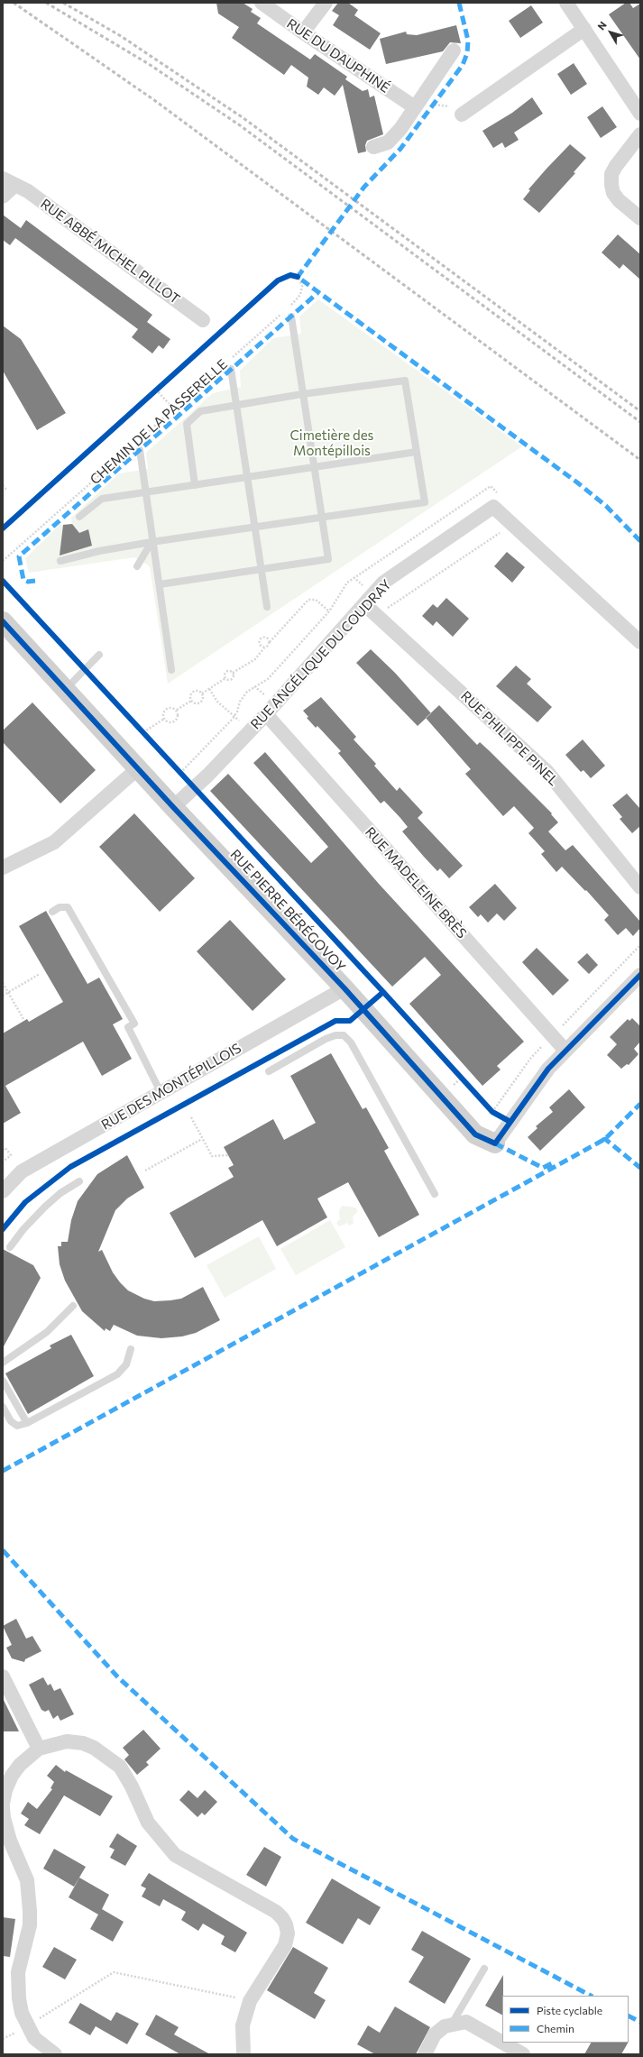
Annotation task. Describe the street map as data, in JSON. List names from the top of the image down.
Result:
{
  "streets": {
    "street": [
      "RUE DU DAUPHINÉ",
      "RUE ABBÉ MICHEL PILLOT",
      "RUE ANGÉLIQUE DU COUDRAY",
      "RUE PHILIPPE PINEL",
      "RUE MADELEINE BRÈS",
      "RUE PIERRE BÉRÉGOVOY",
      "RUE DES MONTÉPILLOIS"
    ],
    "path": ["CHEMIN DE LA PASSERELLE"]
  },
  "crossings": [
    ["RUE ANGÉLIQUE DU COUDRAY", "RUE PHILIPPE PINEL"],
    ["RUE ANGÉLIQUE DU COUDRAY", "RUE MADELEINE BRÈS"],
    ["RUE ANGÉLIQUE DU COUDRAY", "RUE PIERRE BÉRÉGOVOY"],
    ["RUE PIERRE BÉRÉGOVOY", "RUE DES MONTÉPILLOIS"]
  ],
  "parks": ["Cimetière des Montépillois"],
  "legend": ["Piste cyclable", "Chemin"],
  "north": "top left"
}
